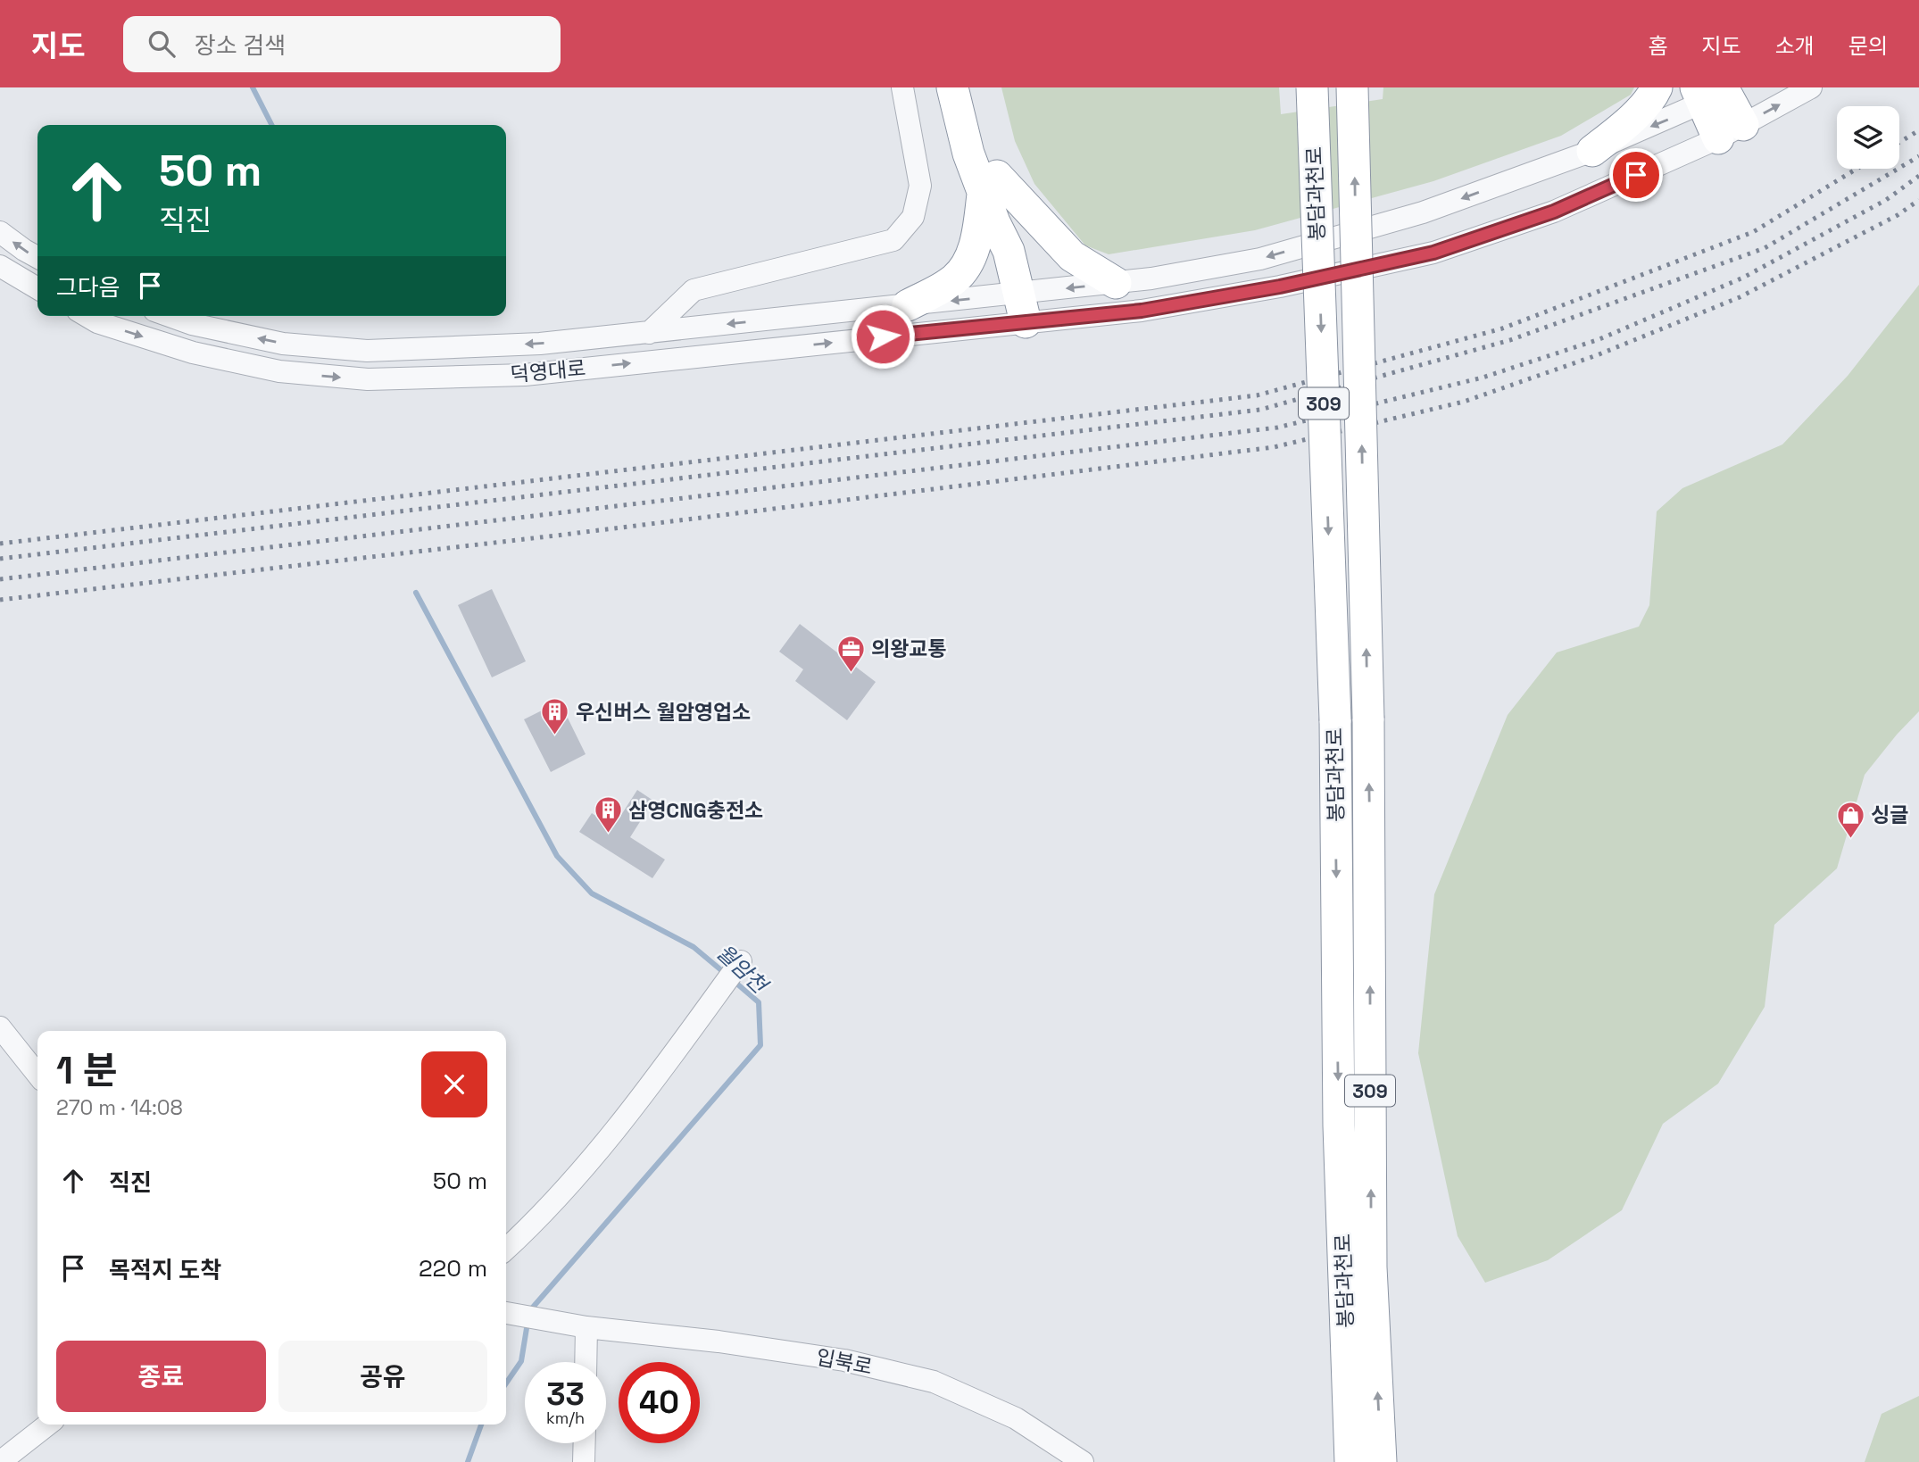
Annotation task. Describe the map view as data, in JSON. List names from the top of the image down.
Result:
{
  "streets": {
    "highway": ["봉담과천로", "309"],
    "street": ["덕영대로", "입북로"]
  },
  "water": ["월암천"],
  "places": {
    "office": ["의왕교통"],
    "building": ["우신버스 월암영업소", "삼영CNG충전소"],
    "shop": ["싱글"]
  },
  "page": {
    "header": "지도",
    "search": "장소 검색",
    "nav": [
      "홈",
      "지도",
      "소개",
      "문의"
    ],
    "turn": ["50 m", "직진"],
    "then": "그다음",
    "heading": ["1 분", "270 m · 14:08"],
    "list": [
      {
        "name": "직진",
        "value": "50 m"
      },
      {
        "name": "목적지 도착",
        "value": "220 m"
      }
    ],
    "buttons": ["종료", "공유"],
    "speed": "33 km/h",
    "limit": "40"
  }
}
